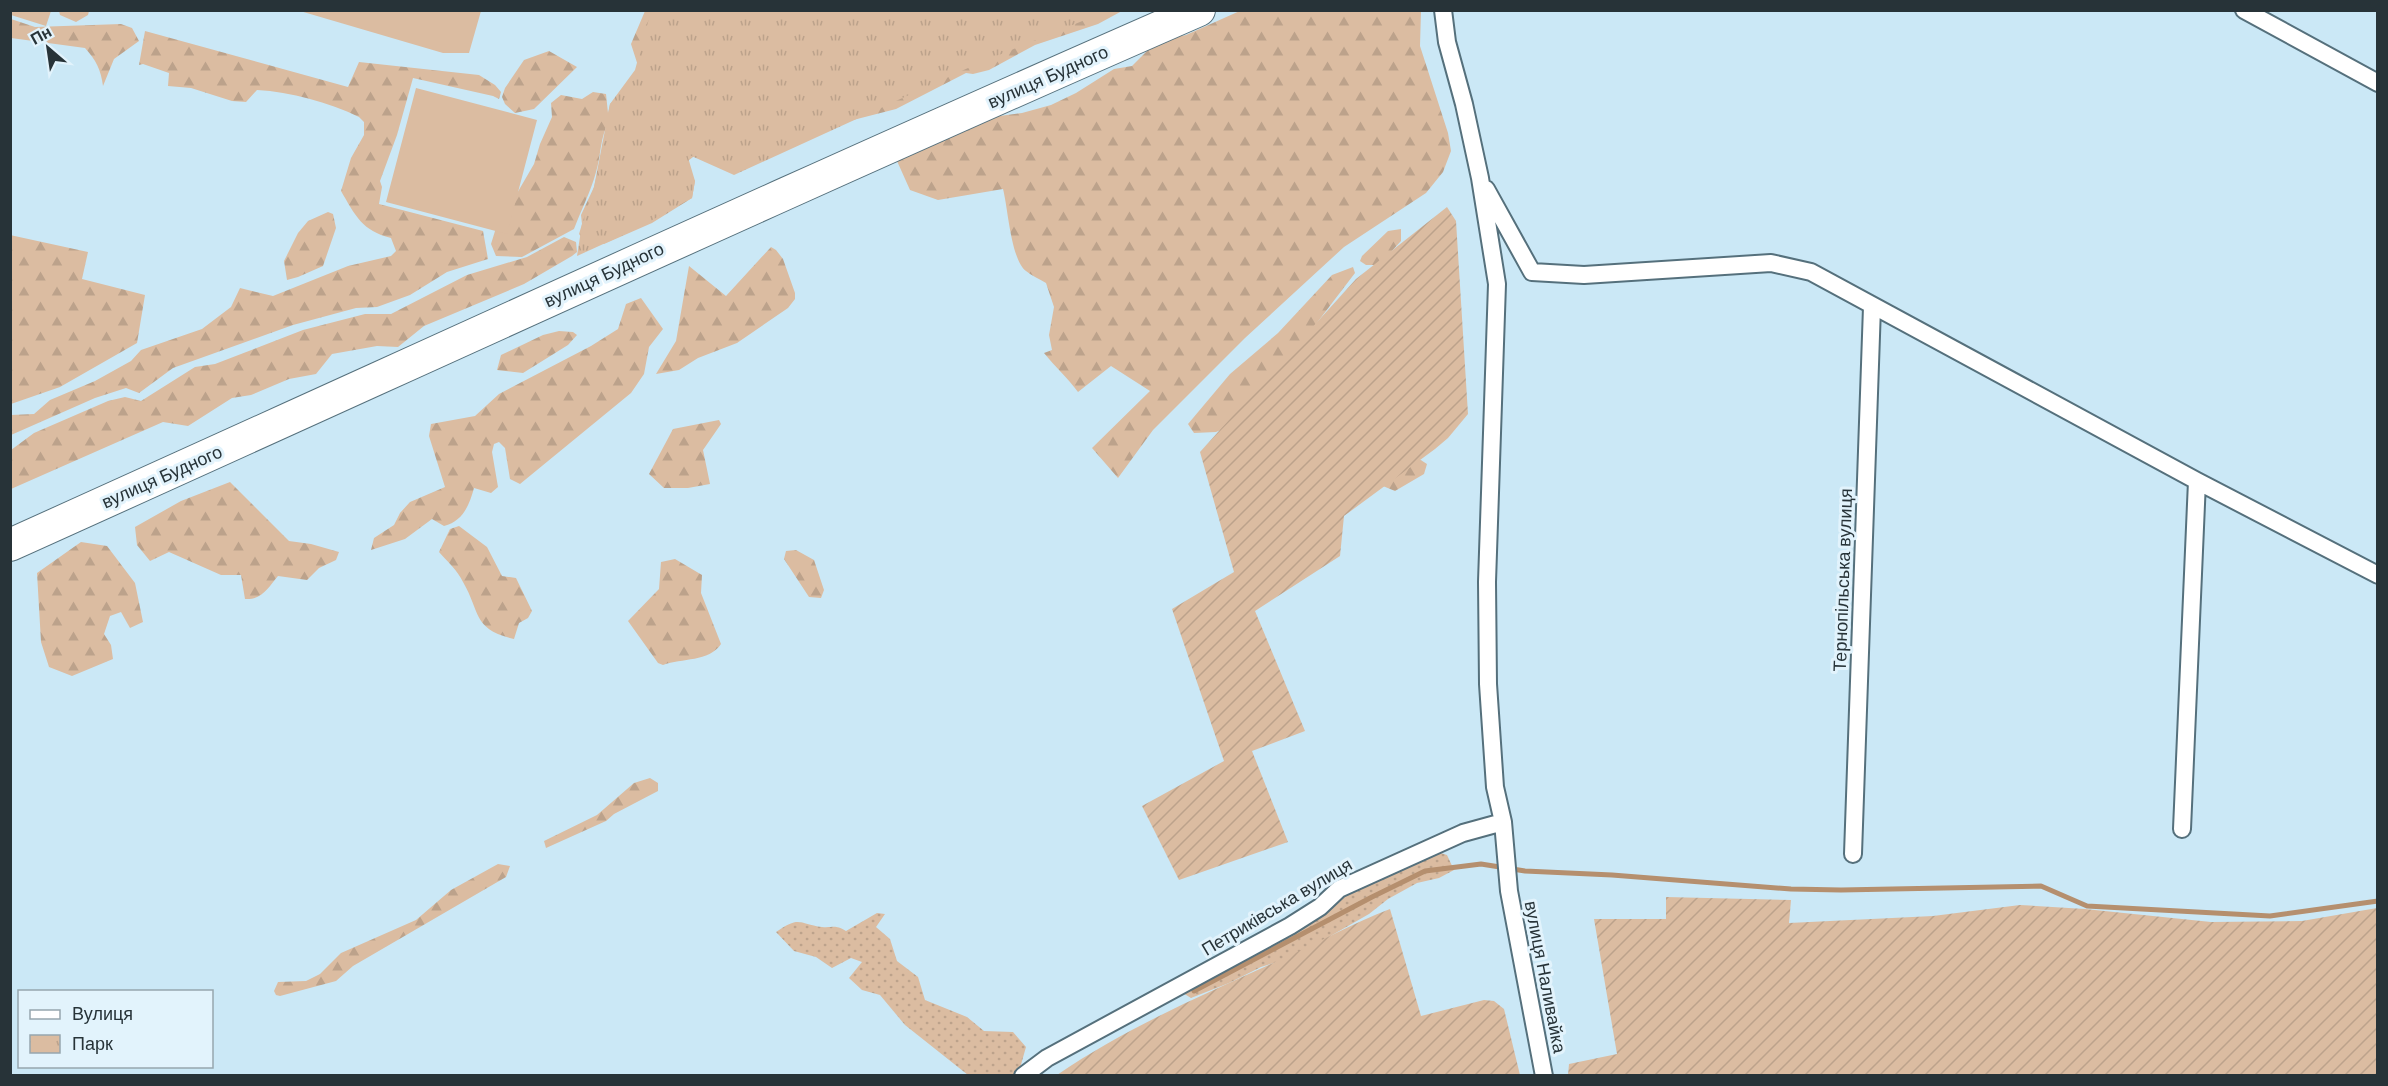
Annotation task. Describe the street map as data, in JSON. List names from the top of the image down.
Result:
{
  "streets": {
    "highway": ["вулиця Будного"],
    "street": ["Тернопільська вулиця", "Петриківська вулиця", "вулиця Наливайка"]
  },
  "crossings": [
    ["Петриківська вулиця", "вулиця Наливайка"]
  ],
  "legend": ["Вулиця", "Парк"],
  "north": "top left"
}
